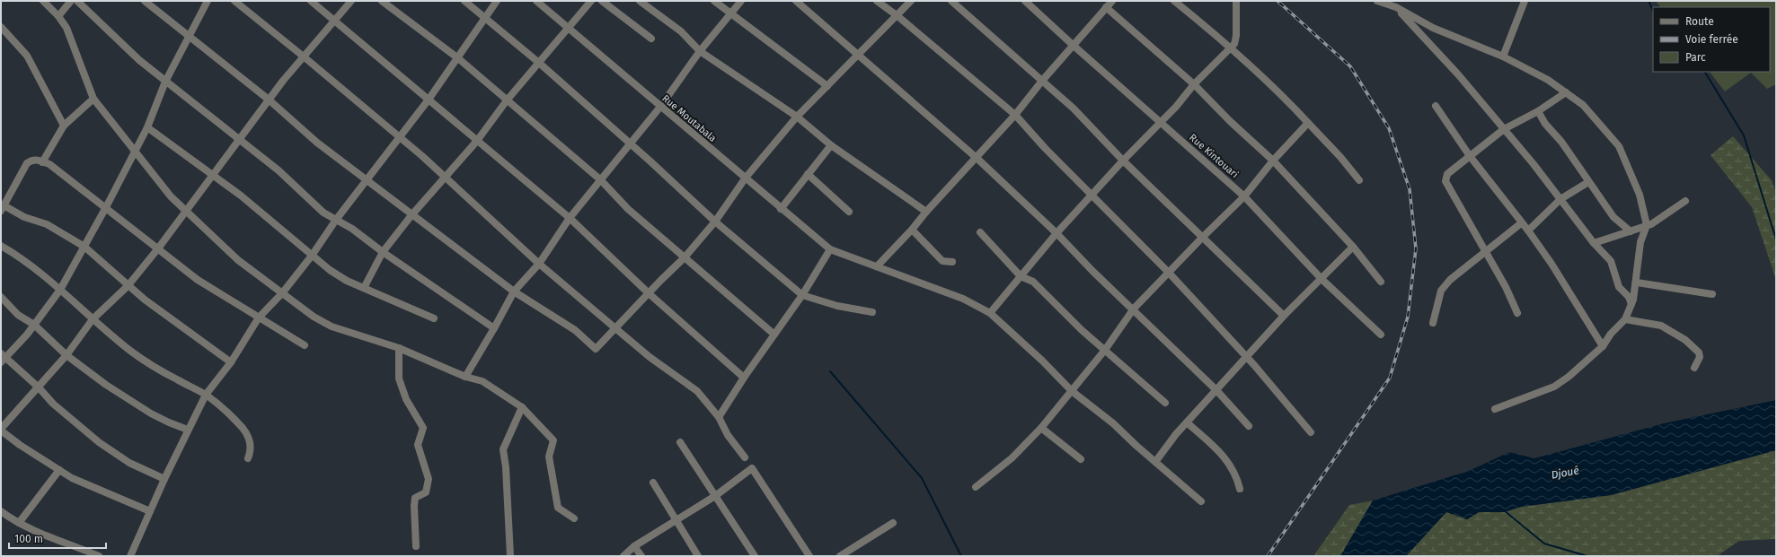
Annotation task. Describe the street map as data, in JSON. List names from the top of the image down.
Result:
{
  "streets": {
    "street": ["Rue Moutabala", "Rue Kintouari"]
  },
  "water": ["Djoué"],
  "legend": ["Route", "Voie ferrée", "Parc"],
  "scale_bar": "100 m"
}
